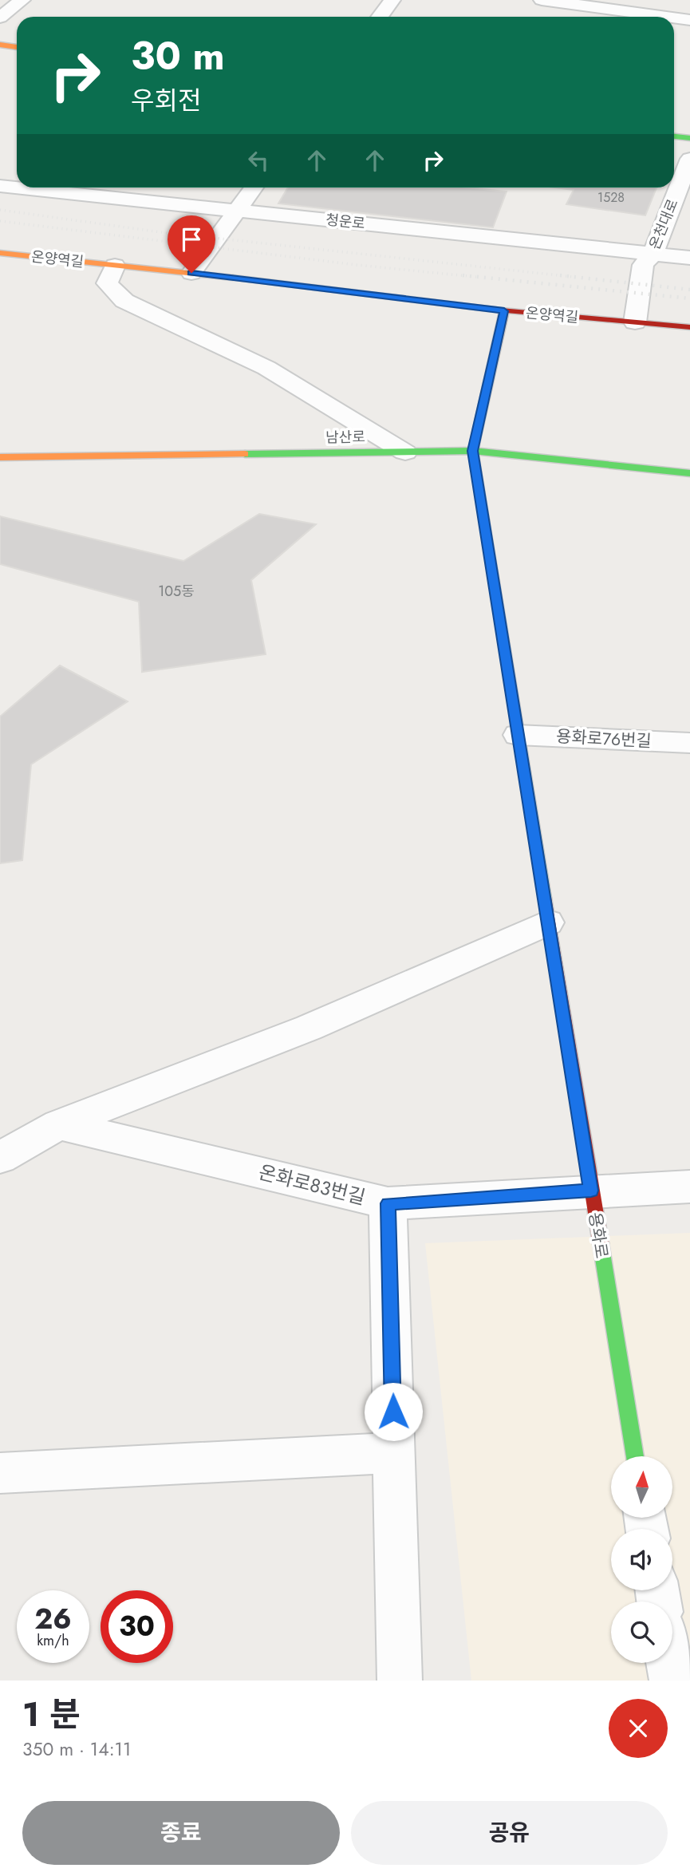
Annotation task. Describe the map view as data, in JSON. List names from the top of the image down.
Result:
{
  "streets": {
    "street": [
      "청운로",
      "온천대로",
      "온양역길",
      "남산로",
      "용화로76번길",
      "온화로83번길",
      "용화로"
    ]
  },
  "crossings": [
    ["청운로", "온천대로"],
    ["온천대로", "온양역길"],
    ["온양역길", "용화로"],
    ["남산로", "용화로"],
    ["용화로76번길", "용화로"]
  ],
  "house_numbers": ["1528", "105동"],
  "north": "top",
  "page": {
    "turn": ["30 m", "우회전"],
    "speed": "26 km/h",
    "limit": "30",
    "heading": ["1 분", "350 m · 14:11"],
    "buttons": ["종료", "공유"]
  }
}
